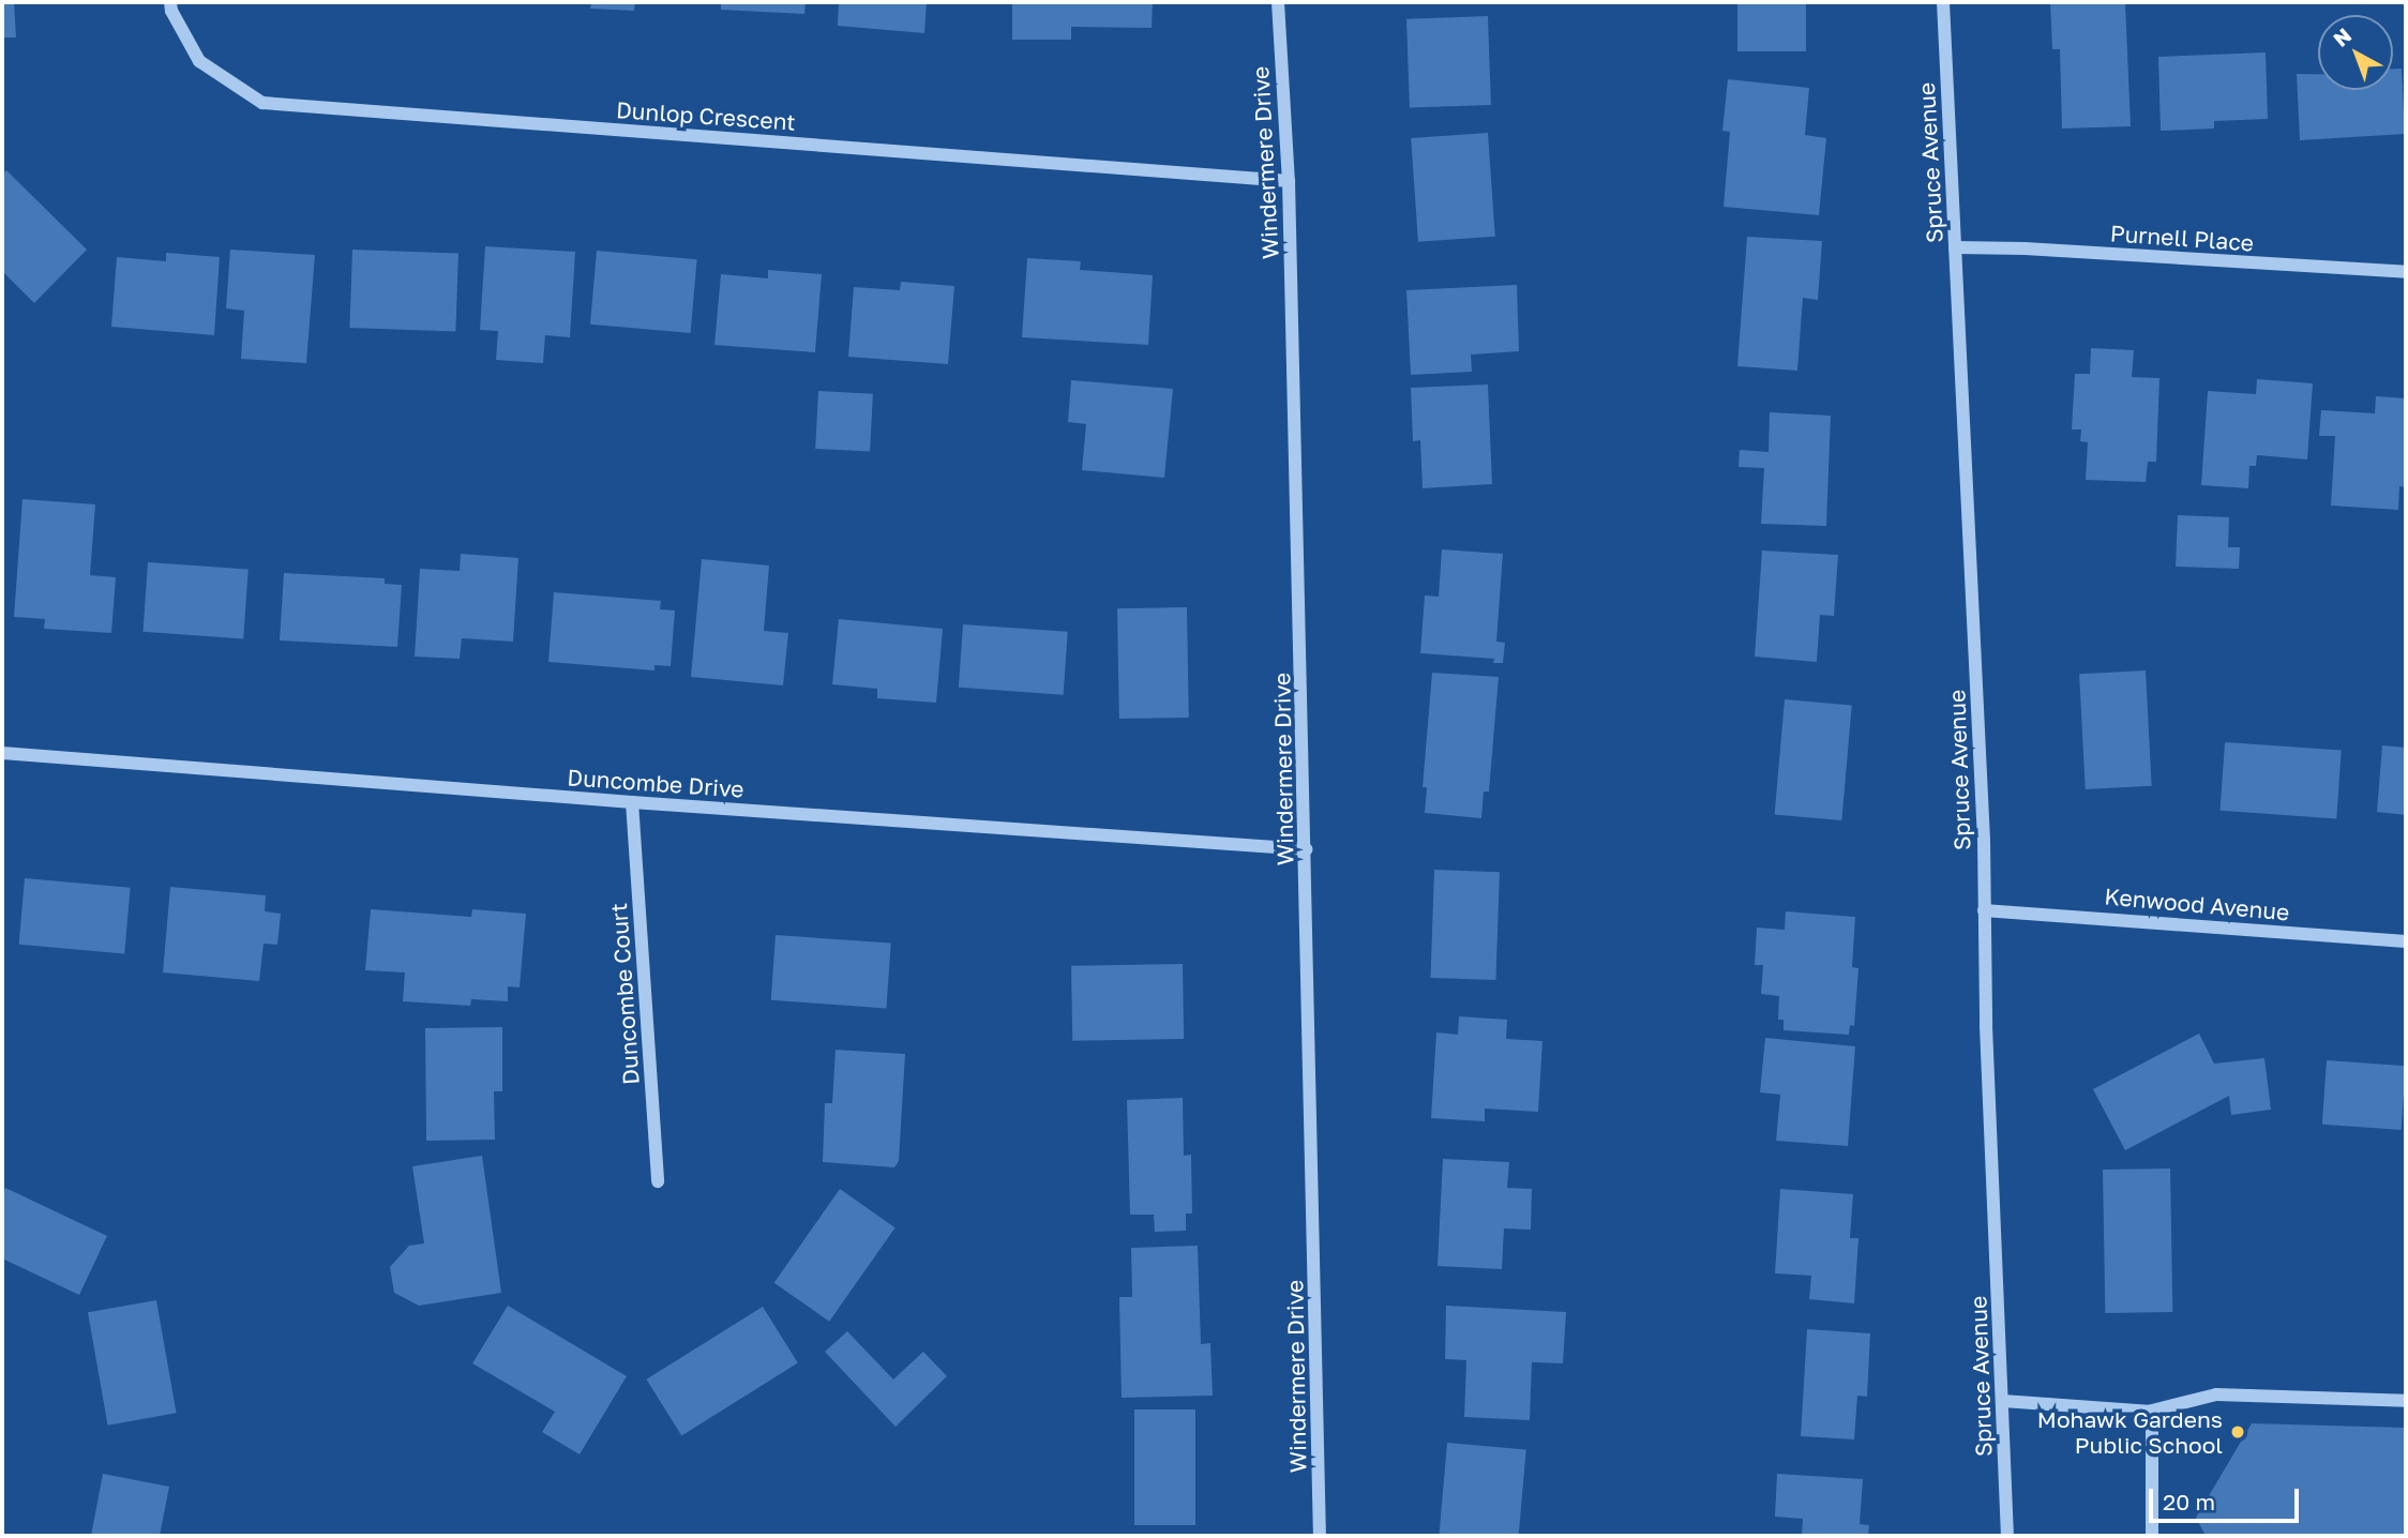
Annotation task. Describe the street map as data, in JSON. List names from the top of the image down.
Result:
{
  "streets": {
    "street": [
      "Dunlop Crescent",
      "Windermere Drive",
      "Spruce Avenue",
      "Purnell Place",
      "Duncombe Drive",
      "Kenwood Avenue",
      "Duncombe Court"
    ]
  },
  "crossings": [
    ["Dunlop Crescent", "Windermere Drive"],
    ["Windermere Drive", "Duncombe Drive"],
    ["Spruce Avenue", "Purnell Place"],
    ["Spruce Avenue", "Kenwood Avenue"],
    ["Duncombe Drive", "Duncombe Court"]
  ],
  "places": ["Mohawk Gardens Public School"],
  "scale_bar": "20 m",
  "north": "top left"
}
